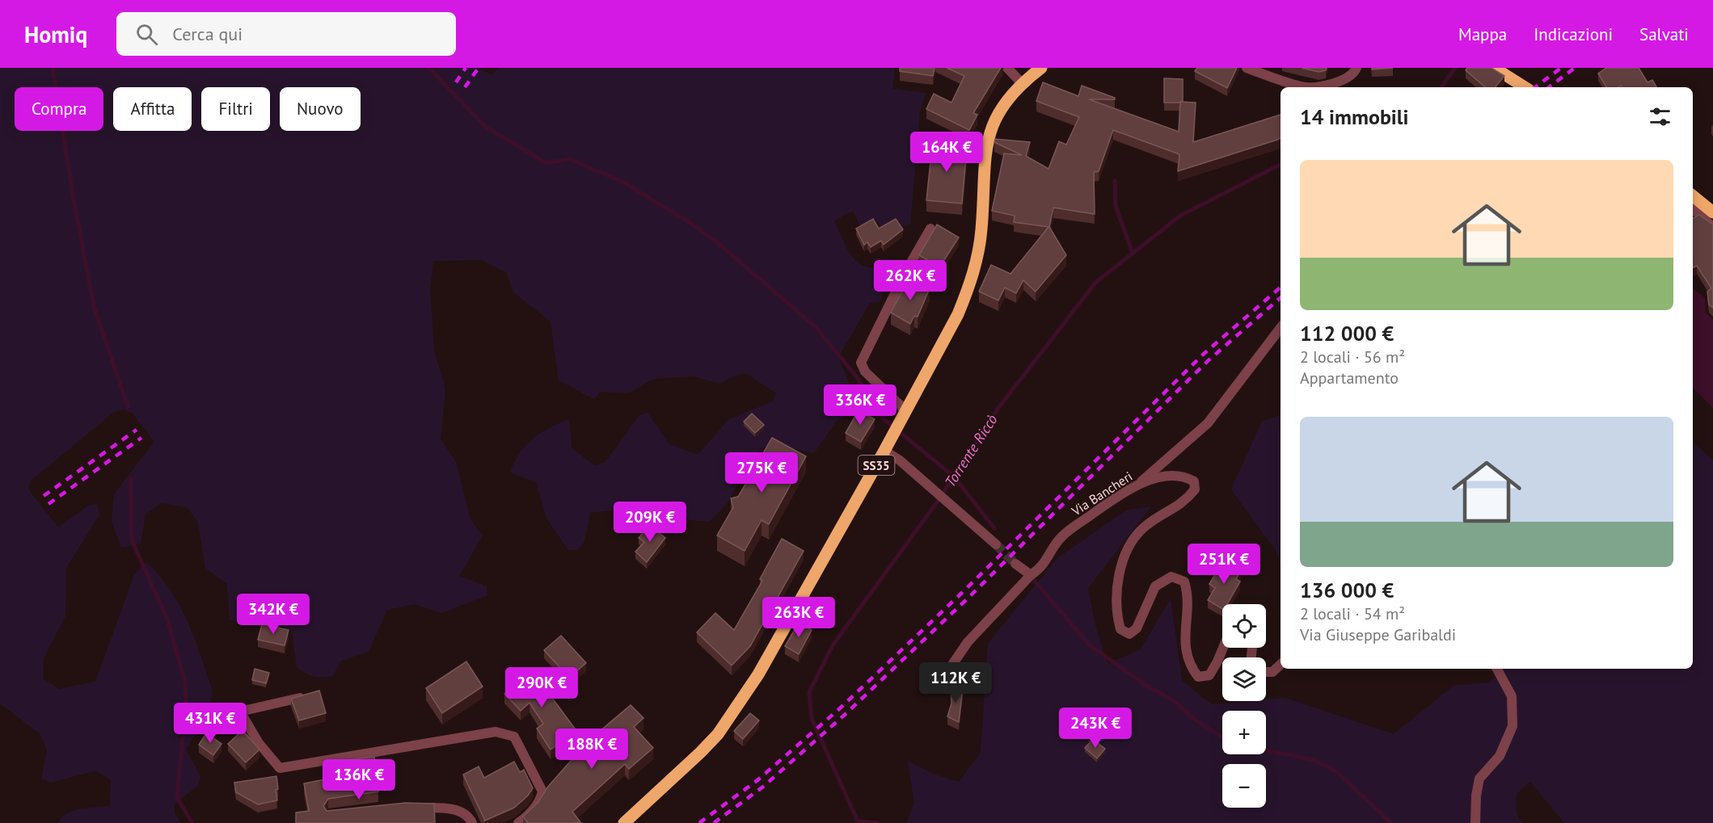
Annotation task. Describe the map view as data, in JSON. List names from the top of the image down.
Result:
{
  "streets": {
    "main road": ["SS35"],
    "street": ["Via Bancheri"]
  },
  "water": ["Torrente Riccò"],
  "page": {
    "header": "Homiq",
    "search": "Cerca qui",
    "nav": ["Mappa", "Indicazioni", "Salvati"],
    "chip": [
      "Compra",
      "Affitta",
      "Filtri",
      "Nuovo"
    ],
    "heading": "14 immobili",
    "price": [
      "164K €",
      "262K €",
      "336K €",
      "275K €",
      "209K €",
      "251K €",
      "342K €",
      "263K €",
      "112K €",
      "290K €",
      "431K €",
      "243K €",
      "188K €",
      "136K €"
    ],
    "list": [
      {
        "name": "112 000 €",
        "note": "2 locali · 56 m² · Appartamento"
      },
      {
        "name": "136 000 €",
        "note": "2 locali · 54 m² · Via Giuseppe Garibaldi"
      }
    ],
    "map_buttons": ["+", "−"]
  }
}
